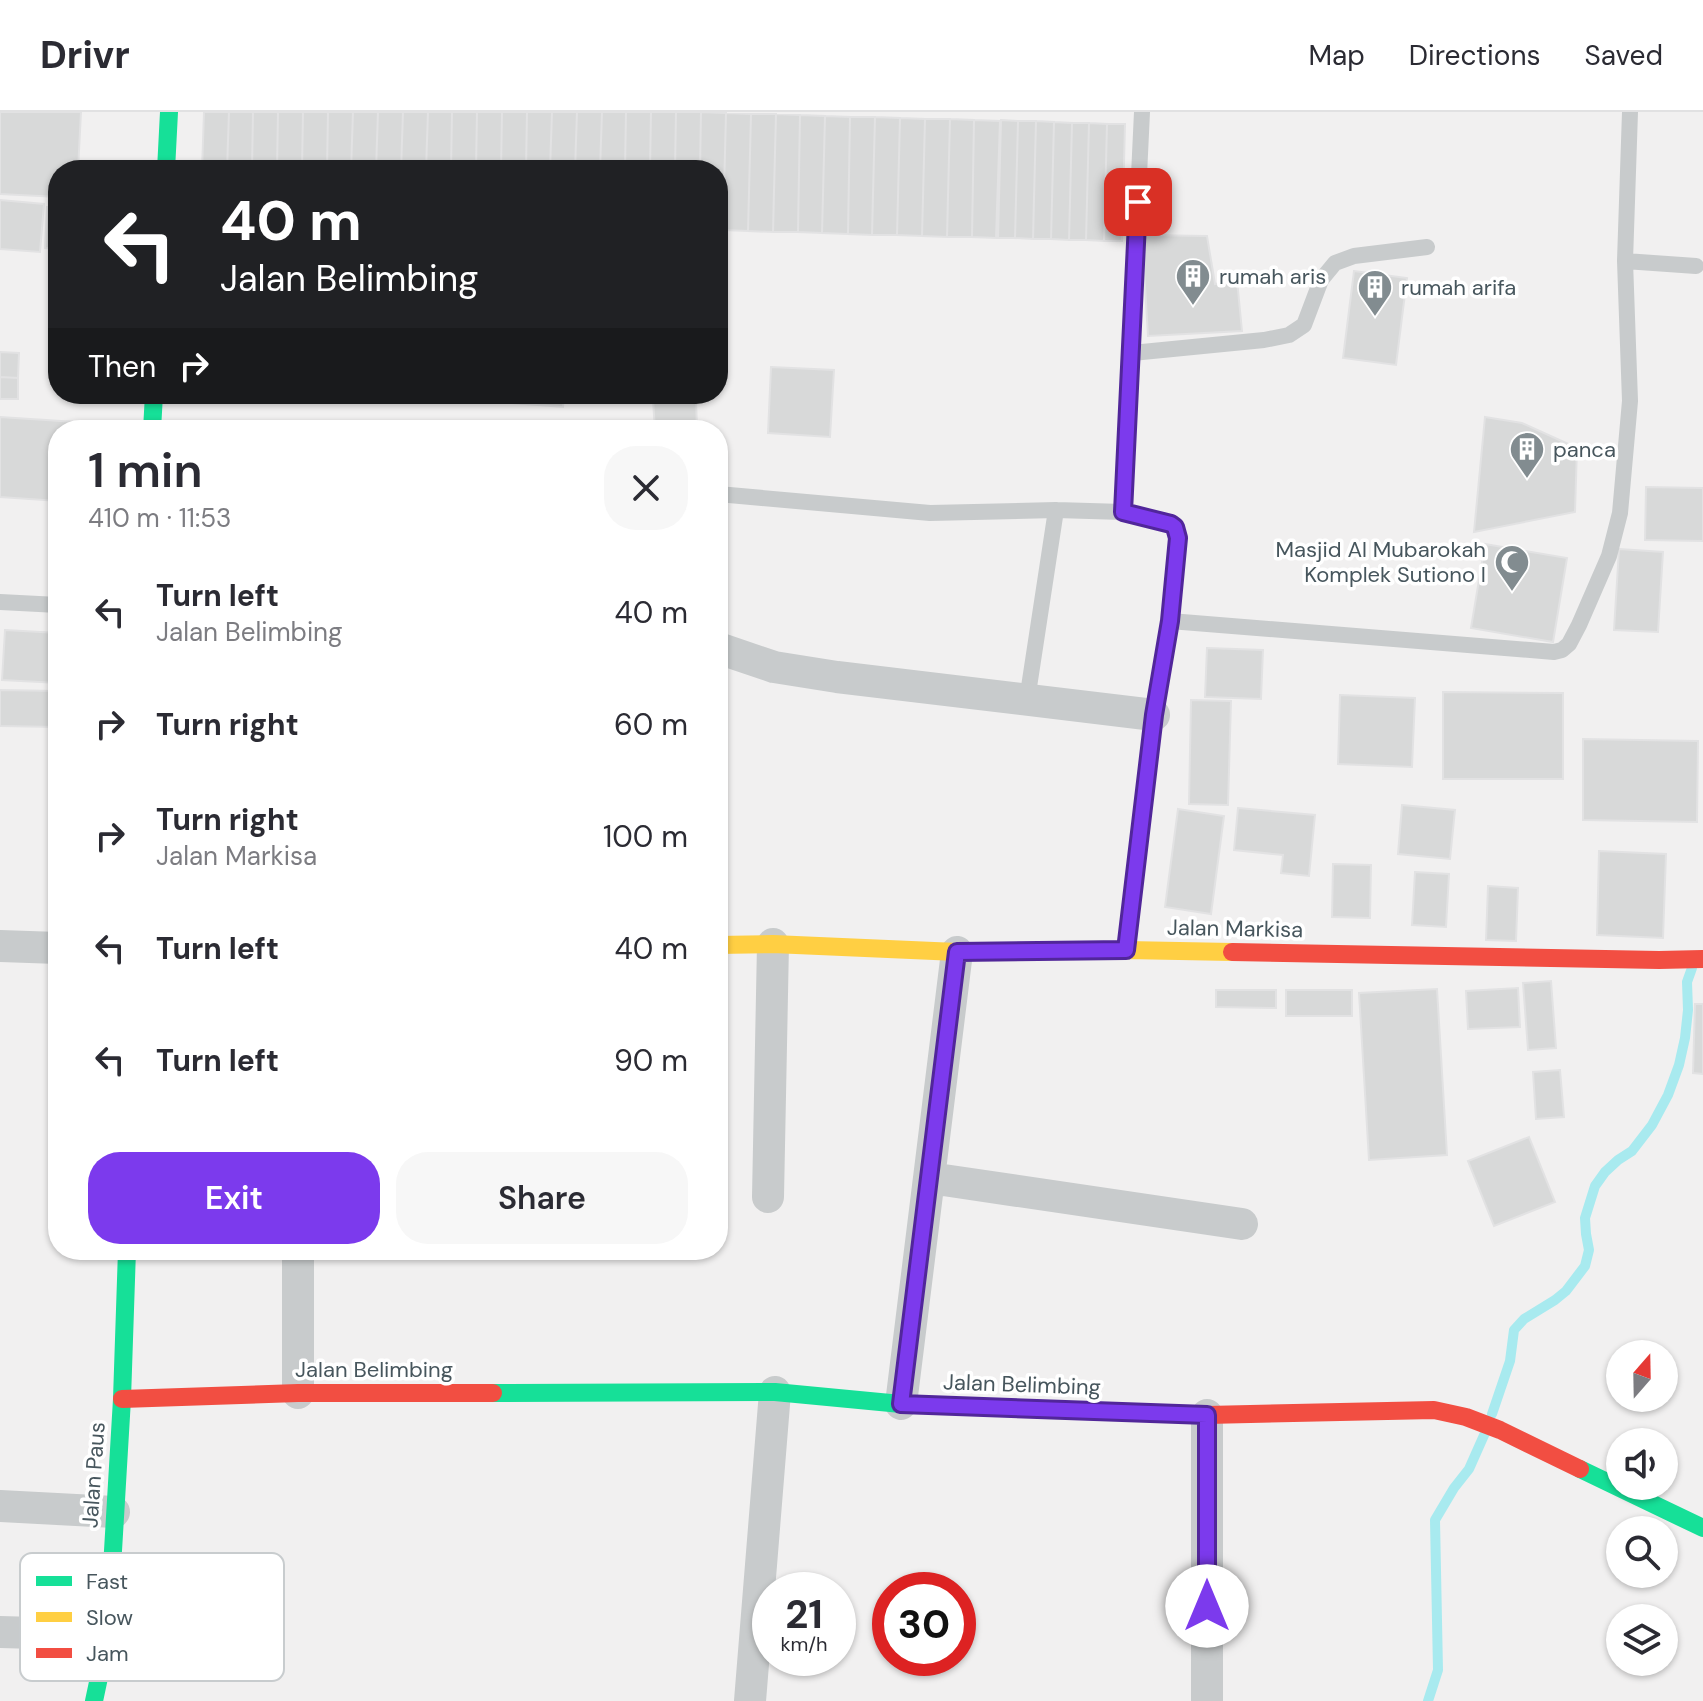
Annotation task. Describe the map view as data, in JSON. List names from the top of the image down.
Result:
{
  "streets": {
    "street": ["Jalan Markisa", "Jalan Belimbing", "Jalan Paus"]
  },
  "crossings": [
    ["Jalan Belimbing", "Jalan Paus"]
  ],
  "places": {
    "building": ["rumah aris", "rumah arifa", "panca"],
    "mosque": ["Masjid Al Mubarokah Komplek Sutiono I"]
  },
  "legend": ["Fast", "Slow", "Jam"],
  "north": "top",
  "page": {
    "header": "Drivr",
    "nav": ["Map", "Directions", "Saved"],
    "turn": ["40 m", "Jalan Belimbing"],
    "then": "Then",
    "heading": ["1 min", "410 m · 11:53"],
    "list": [
      {
        "name": "Turn left",
        "note": "Jalan Belimbing",
        "value": "40 m"
      },
      {
        "name": "Turn right",
        "value": "60 m"
      },
      {
        "name": "Turn right",
        "note": "Jalan Markisa",
        "value": "100 m"
      },
      {
        "name": "Turn left",
        "value": "40 m"
      },
      {
        "name": "Turn left",
        "value": "90 m"
      }
    ],
    "buttons": ["Exit", "Share"],
    "speed": "21 km/h",
    "limit": "30"
  }
}
